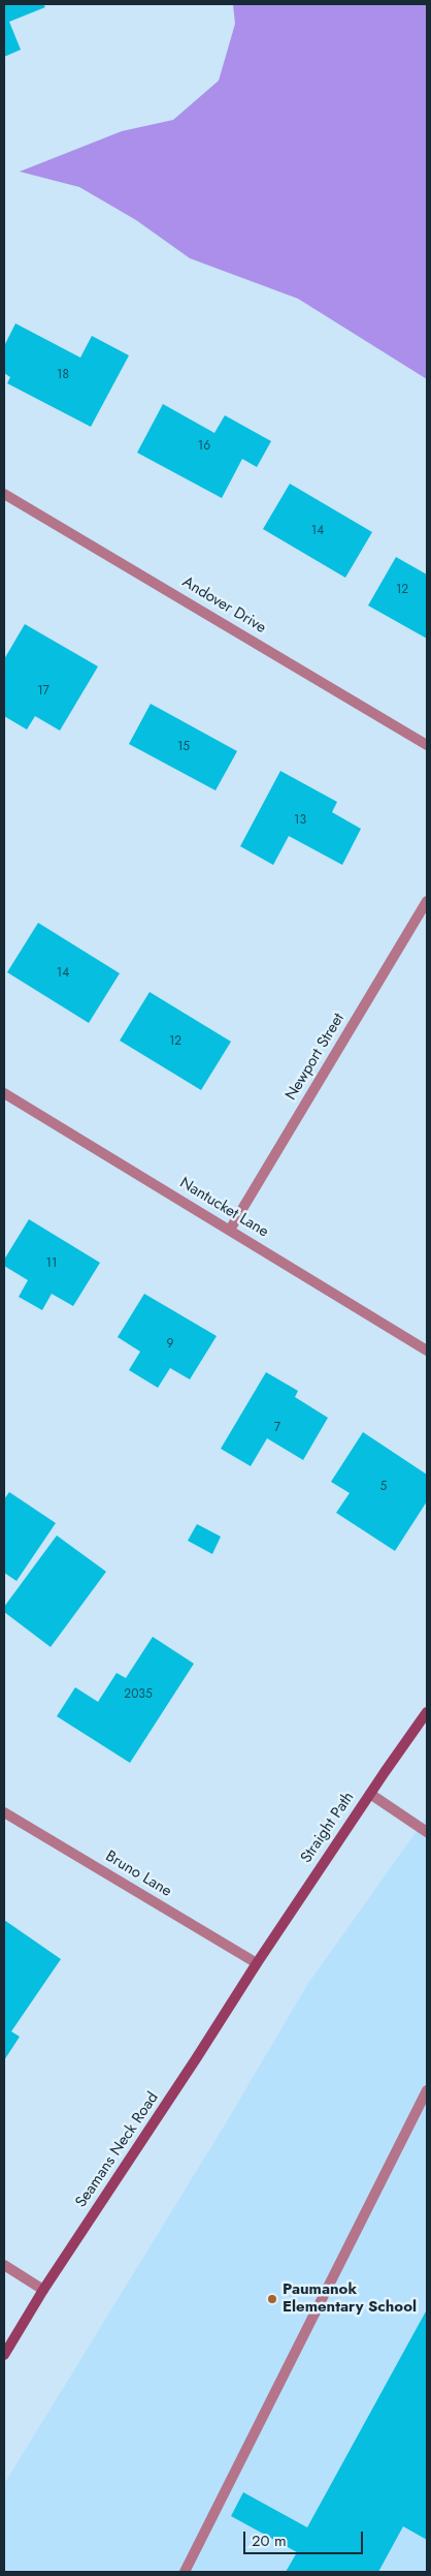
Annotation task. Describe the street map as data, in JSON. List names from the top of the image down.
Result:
{
  "streets": {
    "main road": ["Straight Path", "Seamans Neck Road"],
    "street": [
      "Andover Drive",
      "Newport Street",
      "Nantucket Lane",
      "Bruno Lane"
    ]
  },
  "crossings": [
    ["Newport Street", "Nantucket Lane"],
    ["Straight Path", "Bruno Lane"],
    ["Straight Path", "Seamans Neck Road"],
    ["Bruno Lane", "Seamans Neck Road"]
  ],
  "places": ["Paumanok Elementary School"],
  "house_numbers": [
    "18",
    "16",
    "14",
    "12",
    "17",
    "15",
    "13",
    "14",
    "12",
    "11",
    "9",
    "7",
    "5",
    "2035"
  ],
  "scale_bar": "20 m"
}
